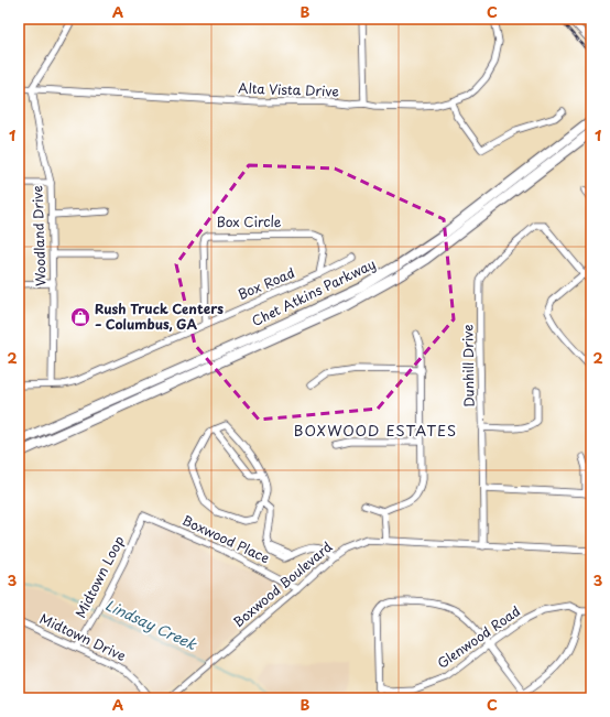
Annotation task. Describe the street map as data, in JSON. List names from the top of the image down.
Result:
{
  "streets": {
    "highway": ["Chet Atkins Parkway"],
    "street": [
      "Alta Vista Drive",
      "Box Circle",
      "Woodland Drive",
      "Box Road",
      "Dunhill Drive",
      "Boxwood Place",
      "Midtown Loop",
      "Boxwood Boulevard",
      "Midtown Drive",
      "Glenwood Road"
    ]
  },
  "crossings": [
    ["Alta Vista Drive", "Woodland Drive"],
    ["Box Circle", "Box Road"],
    ["Woodland Drive", "Box Road"],
    ["Dunhill Drive", "Boxwood Boulevard"],
    ["Boxwood Place", "Midtown Loop"],
    ["Boxwood Place", "Boxwood Boulevard"],
    ["Midtown Loop", "Midtown Drive"]
  ],
  "districts": ["BOXWOOD ESTATES"],
  "water": ["Lindsay Creek"],
  "places": {
    "shop": ["Rush Truck Centers – Columbus, GA"]
  },
  "grid": {
    "columns": ["A", "B", "C"],
    "rows": ["1", "2", "3"]
  }
}
